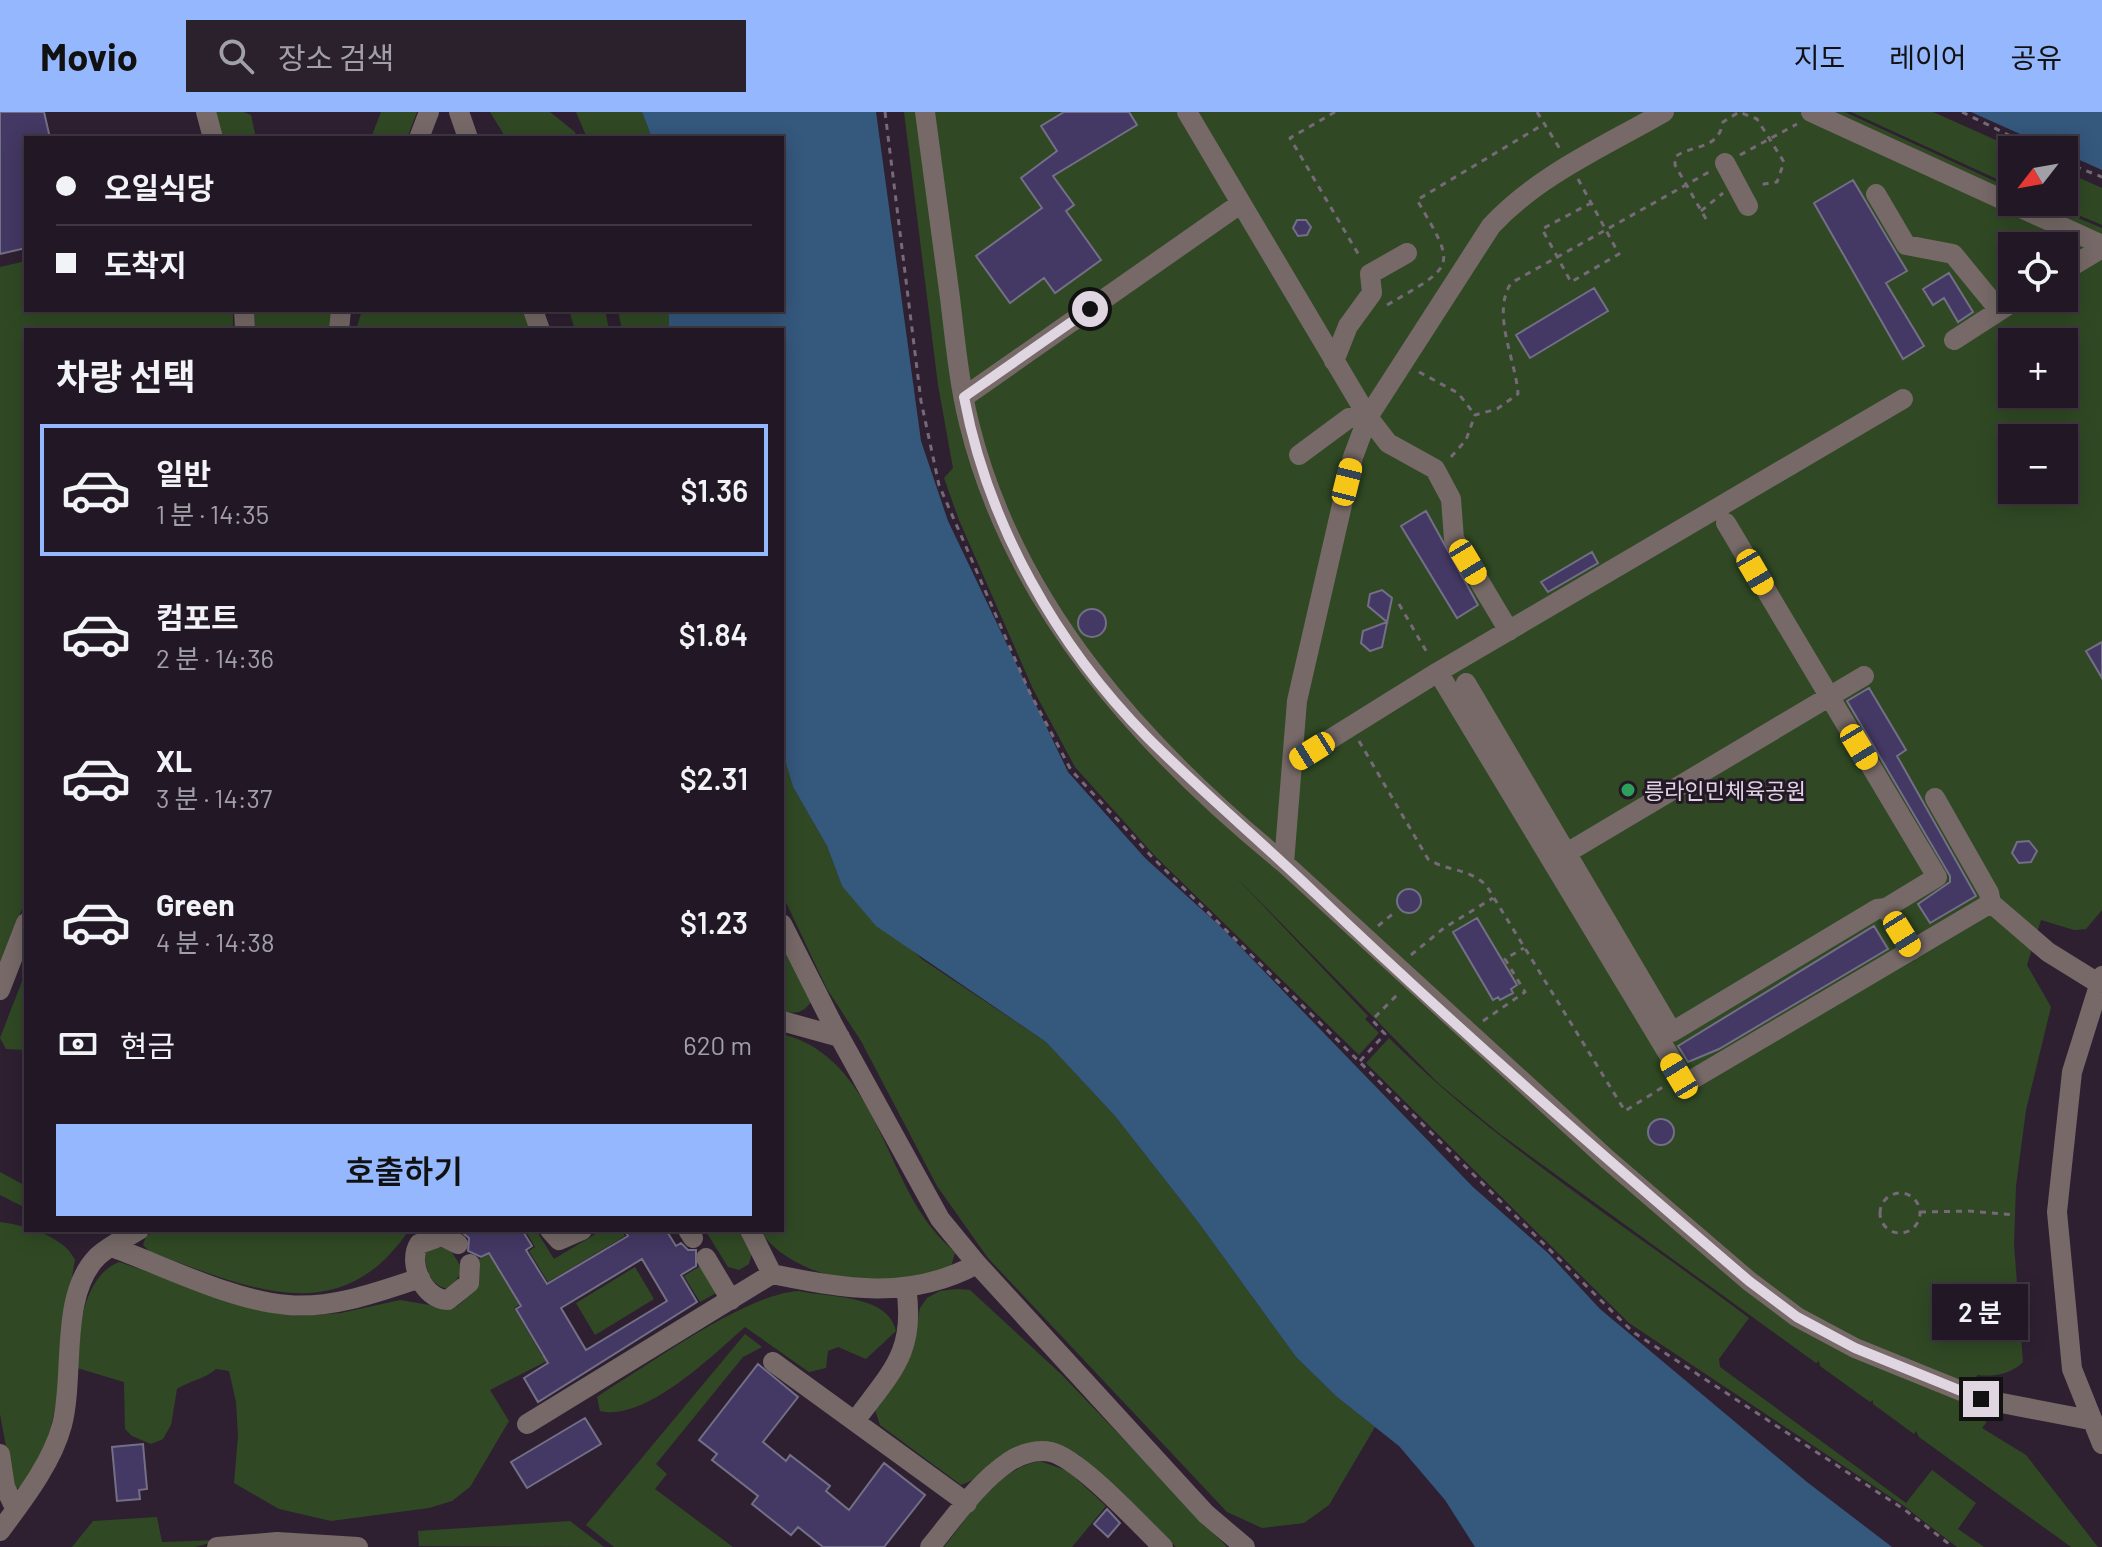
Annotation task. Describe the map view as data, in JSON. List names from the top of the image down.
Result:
{
  "places": ["릉라인민체육공원"],
  "north": "bottom left",
  "page": {
    "header": "Movio",
    "search": "장소 검색",
    "nav": ["지도", "레이어", "공유"],
    "map_buttons": ["+", "−"],
    "banner": ["오일식당", "도착지"],
    "heading": "차량 선택",
    "list": [
      {
        "name": "일반",
        "note": "1 분 · 14:35",
        "value": "$1.36"
      },
      {
        "name": "컴포트",
        "note": "2 분 · 14:36",
        "value": "$1.84"
      },
      {
        "name": "XL",
        "note": "3 분 · 14:37",
        "value": "$2.31"
      },
      {
        "name": "Green",
        "note": "4 분 · 14:38",
        "value": "$1.23"
      }
    ],
    "pay": ["현금", "620 m"],
    "buttons": "호출하기",
    "bubble": "2 분"
  }
}
